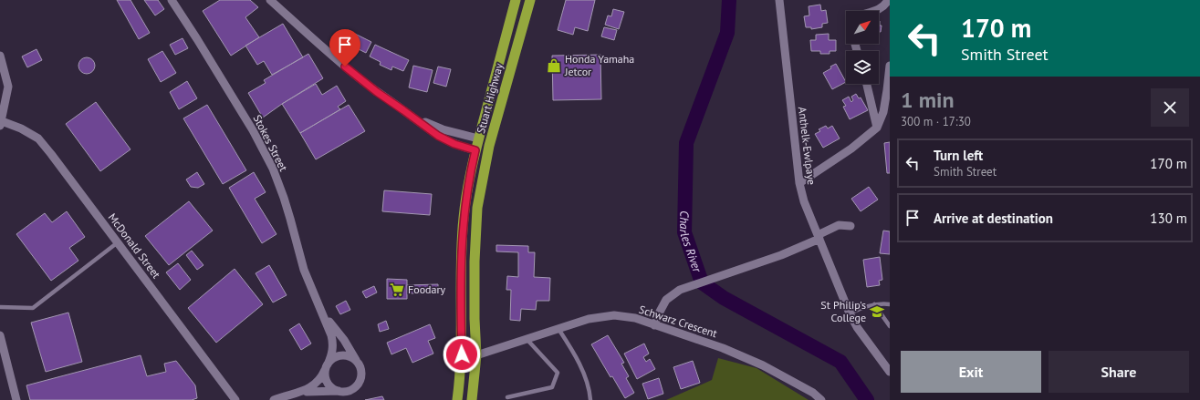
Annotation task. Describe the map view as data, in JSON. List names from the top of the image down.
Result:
{
  "streets": {
    "highway": ["Stuart Highway"],
    "street": [
      "Stokes Street",
      "Anthelk-Ewlpaye",
      "McDonald Street",
      "Schwarz Crescent"
    ]
  },
  "crossings": [
    ["Stuart Highway", "Schwarz Crescent"]
  ],
  "water": ["Charles River"],
  "places": {
    "shop": ["Honda Yamaha Jetcor"],
    "supermarket": ["Foodary"],
    "school or university": ["St Philip's College"]
  },
  "north": "top right",
  "page": {
    "turn": ["170 m", "Smith Street"],
    "heading": ["1 min", "300 m · 17:30"],
    "list": [
      {
        "name": "Turn left",
        "note": "Smith Street",
        "value": "170 m"
      },
      {
        "name": "Arrive at destination",
        "value": "130 m"
      }
    ],
    "buttons": ["Exit", "Share"]
  }
}
